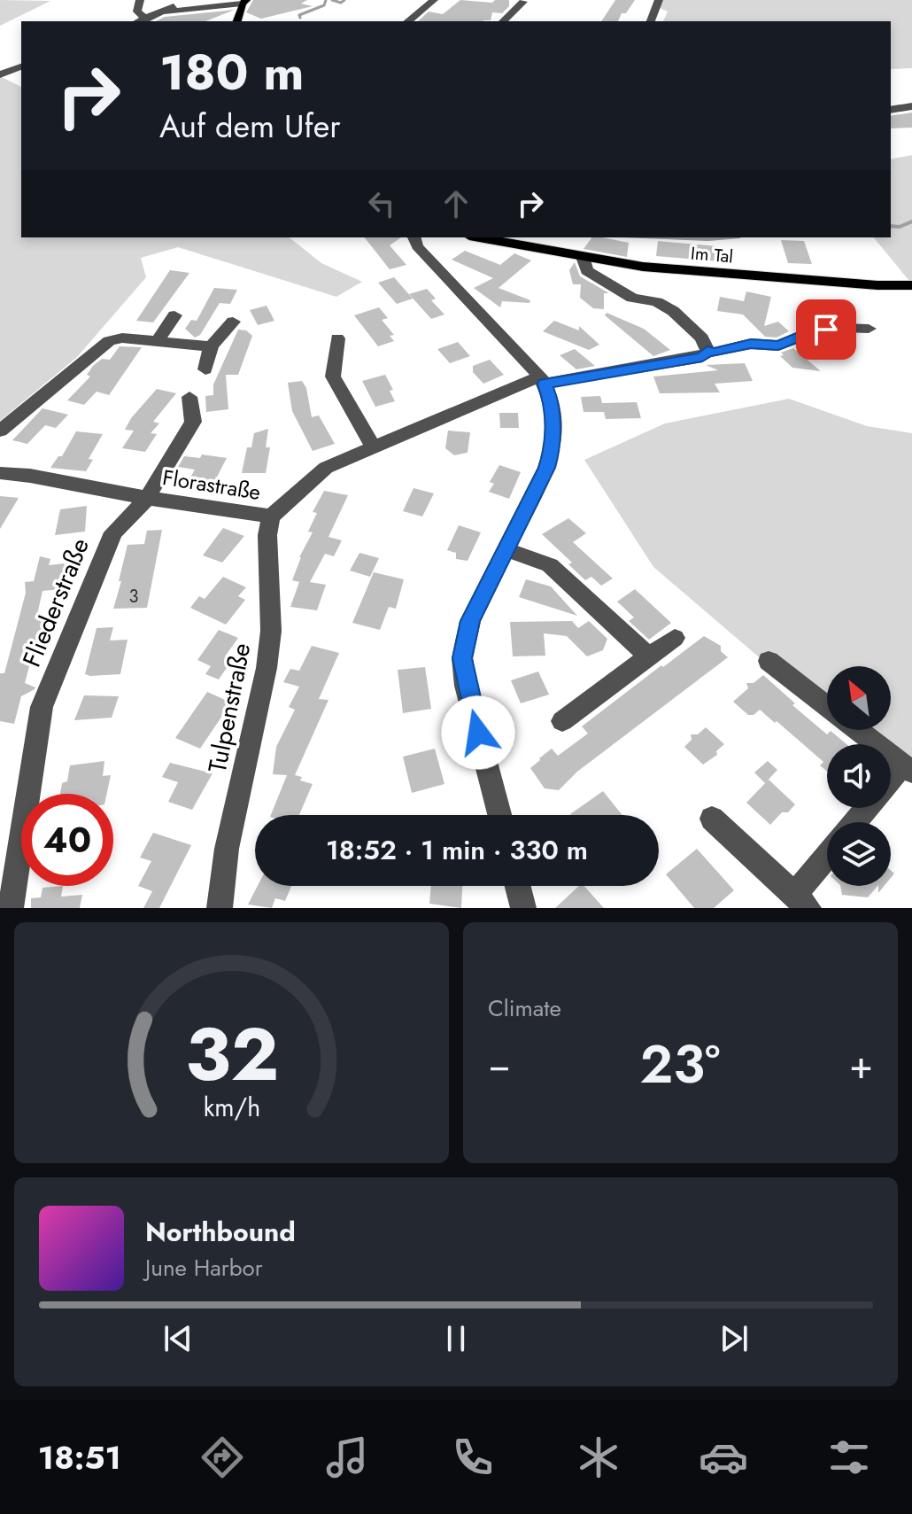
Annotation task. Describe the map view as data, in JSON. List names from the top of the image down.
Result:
{
  "streets": {
    "main road": ["Im Tal"],
    "street": ["Florastraße", "Fliederstraße", "Tulpenstraße"]
  },
  "crossings": [
    ["Florastraße", "Fliederstraße"],
    ["Florastraße", "Tulpenstraße"]
  ],
  "house_numbers": ["3"],
  "north": "top left",
  "page": {
    "turn": ["180 m", "Auf dem Ufer"],
    "limit": "40",
    "trip": "18:52 · 1 min · 330 m",
    "tile": "Climate",
    "heat": ["−", "23°", "+"],
    "song": ["Northbound", "June Harbor"],
    "tabs": "18:51",
    "gauge": ["32", "km/h"]
  }
}
